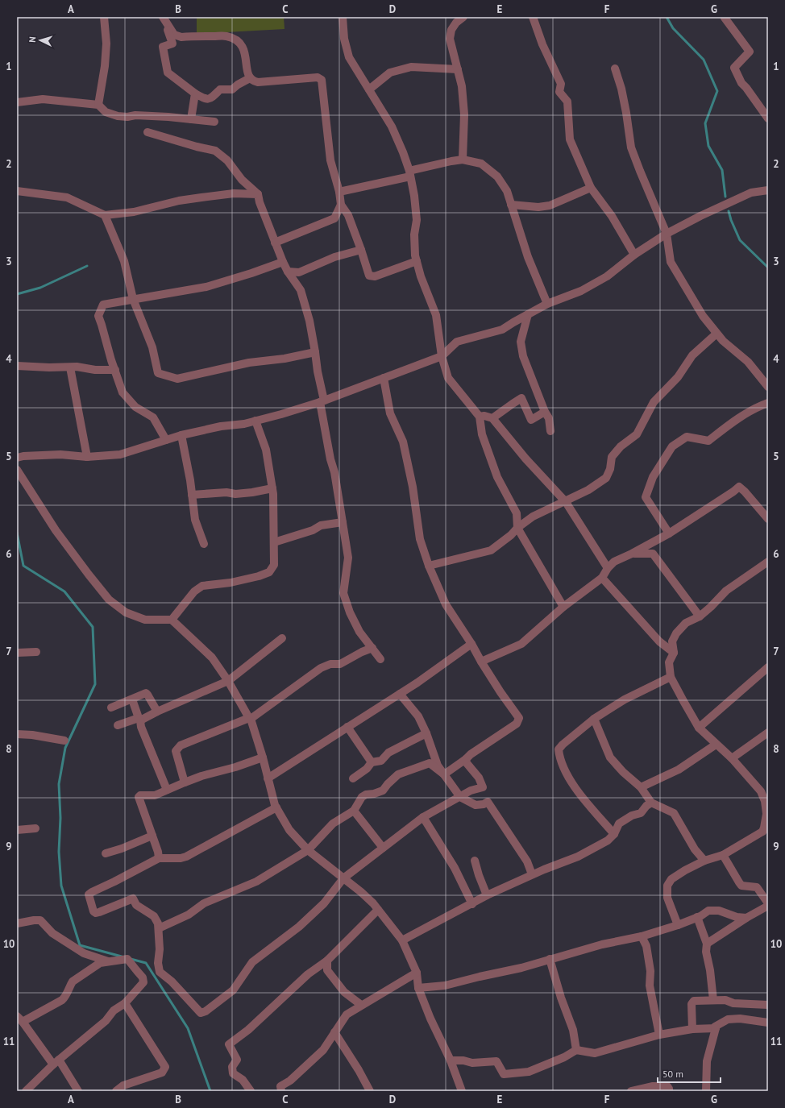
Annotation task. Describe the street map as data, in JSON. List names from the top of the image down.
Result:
{
  "scale_bar": "50 m",
  "north": "left",
  "grid": {
    "columns": [
      "A",
      "B",
      "C",
      "D",
      "E",
      "F",
      "G"
    ],
    "rows": [
      "1",
      "2",
      "3",
      "4",
      "5",
      "6",
      "7",
      "8",
      "9",
      "10",
      "11"
    ]
  }
}
